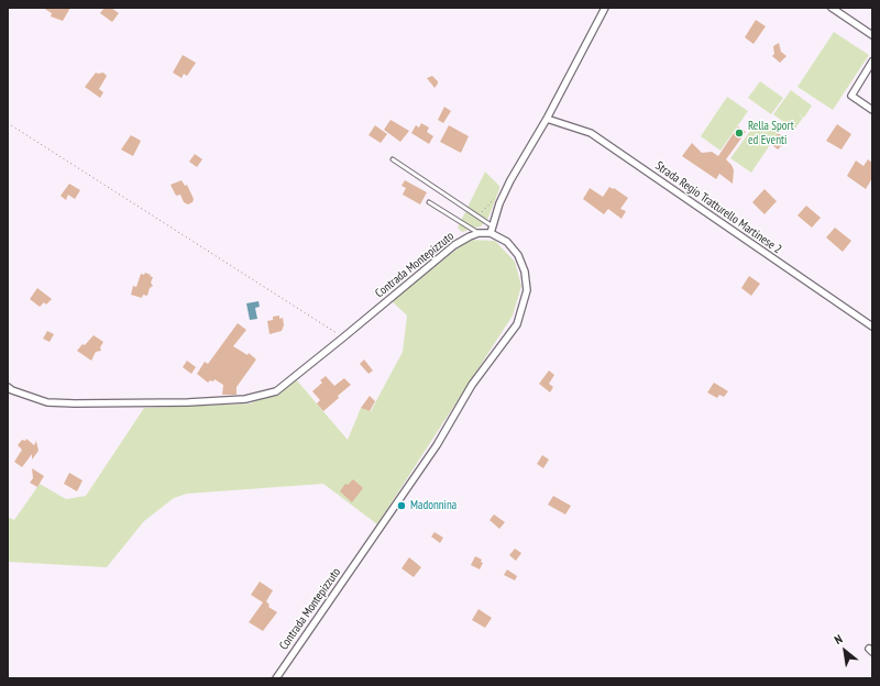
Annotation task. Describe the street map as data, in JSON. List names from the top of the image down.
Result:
{
  "streets": {
    "street": ["Strada Regio Tratturello Martinese 2", "Contrada Montepizzuto"]
  },
  "places": ["Rella Sport ed Eventi", "Madonnina"],
  "north": "top left"
}
